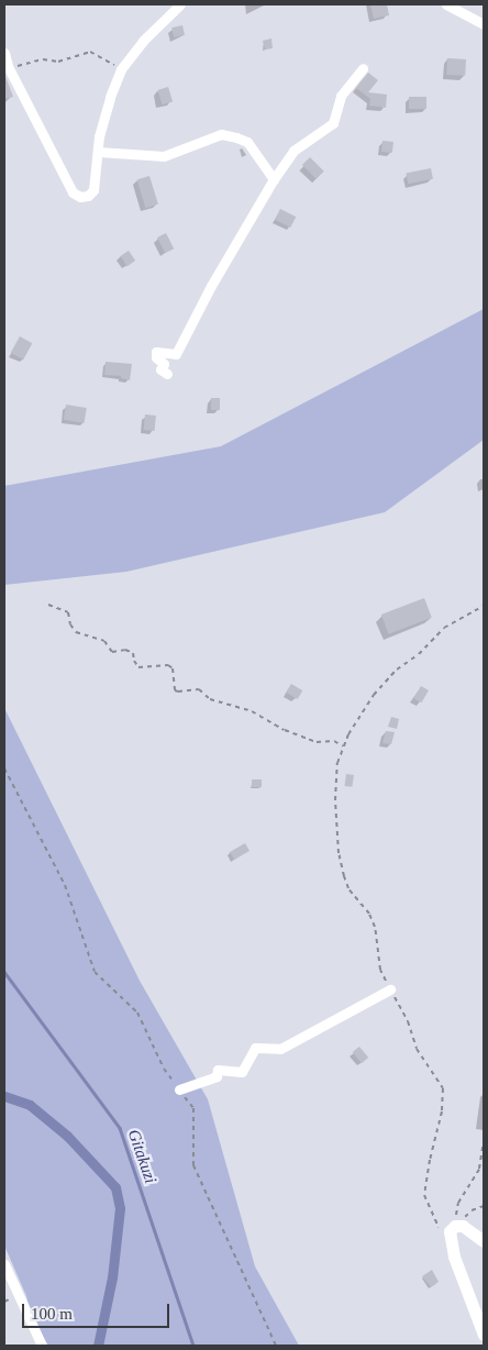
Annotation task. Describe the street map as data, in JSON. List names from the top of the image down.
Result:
{
  "water": ["Gitakuzi"],
  "scale_bar": "100 m"
}
